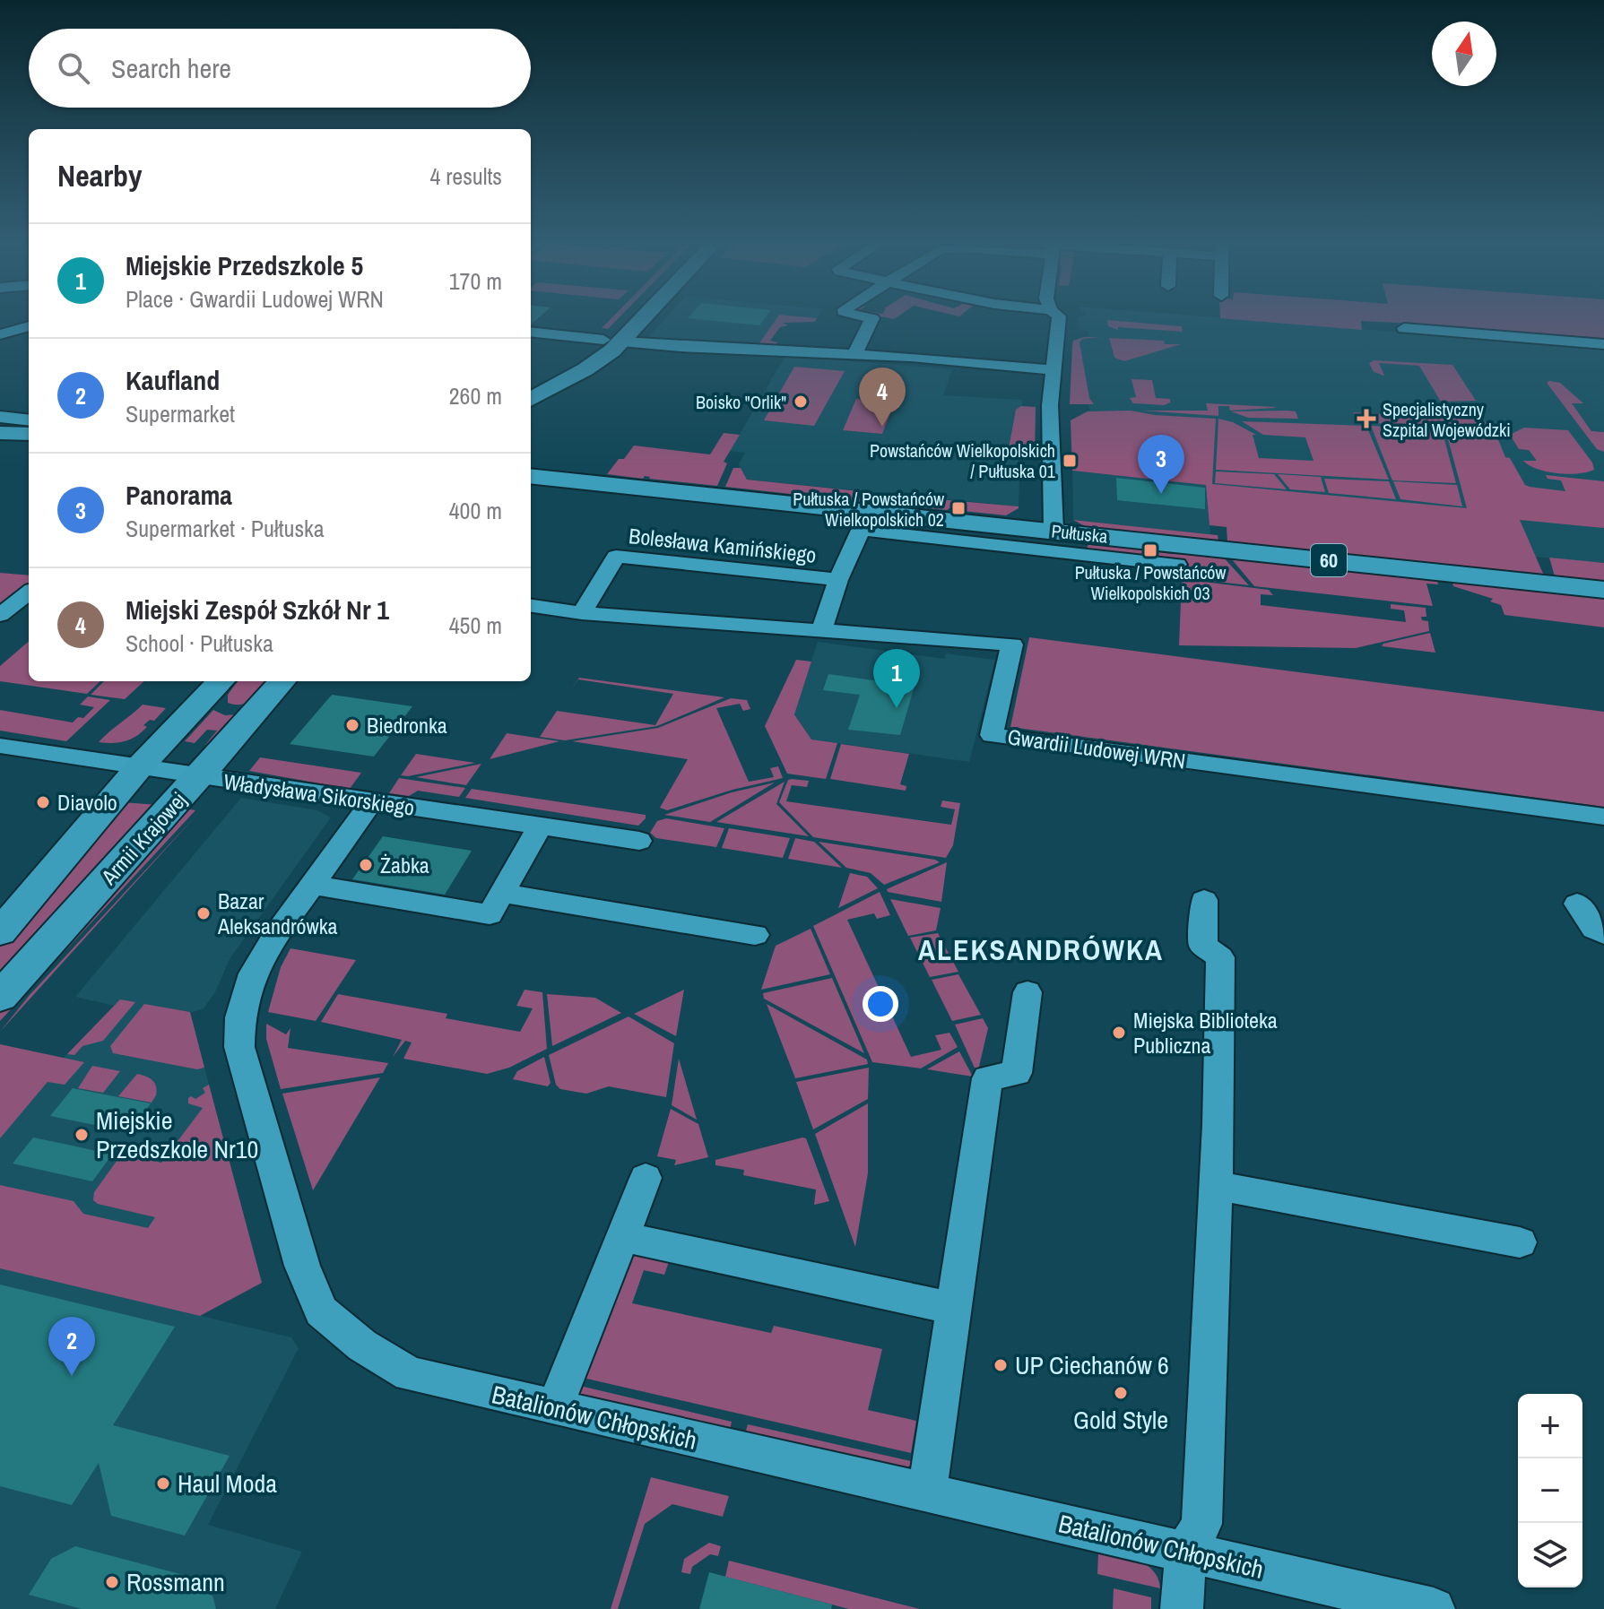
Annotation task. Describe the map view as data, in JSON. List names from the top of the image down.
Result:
{
  "streets": {
    "main road": ["Pułtuska", "60", "Armii Krajowej"],
    "street": [
      "Bolesława Kamińskiego",
      "Gwardii Ludowej WRN",
      "Władysława Sikorskiego",
      "Batalionów Chłopskich"
    ]
  },
  "crossings": [
    ["Bolesława Kamińskiego", "Gwardii Ludowej WRN"],
    ["Władysława Sikorskiego", "Armii Krajowej"],
    ["Władysława Sikorskiego", "Batalionów Chłopskich"]
  ],
  "districts": ["ALEKSANDRÓWKA"],
  "places": {
    "other": [
      "Boisko \"Orlik\"",
      "Biedronka",
      "Diavolo",
      "Żabka",
      "Bazar Aleksandrówka",
      "Miejska Biblioteka Publiczna",
      "Miejskie Przedszkole Nr10",
      "UP Ciechanów 6",
      "Gold Style",
      "Haul Moda",
      "Rossmann"
    ],
    "health": ["Specjalistyczny Szpital Wojewódzki"],
    "transit": ["Powstańców Wielkopolskich / Pułtuska 01", "Pułtuska / Powstańców Wielkopolskich 02", "Pułtuska / Powstańców Wielkopolskich 03"]
  },
  "north": "top",
  "page": {
    "search": "Search here",
    "heading": ["Nearby", "4 results"],
    "list": [
      {
        "mark": "1",
        "name": "Miejskie Przedszkole 5",
        "note": "Place · Gwardii Ludowej WRN",
        "value": "170 m"
      },
      {
        "mark": "2",
        "name": "Kaufland",
        "note": "Supermarket",
        "value": "260 m"
      },
      {
        "mark": "3",
        "name": "Panorama",
        "note": "Supermarket · Pułtuska",
        "value": "400 m"
      },
      {
        "mark": "4",
        "name": "Miejski Zespół Szkół Nr 1",
        "note": "School · Pułtuska",
        "value": "450 m"
      }
    ],
    "pins": [
      "4",
      "3",
      "1",
      "2"
    ],
    "map_buttons": ["+", "−"]
  }
}
